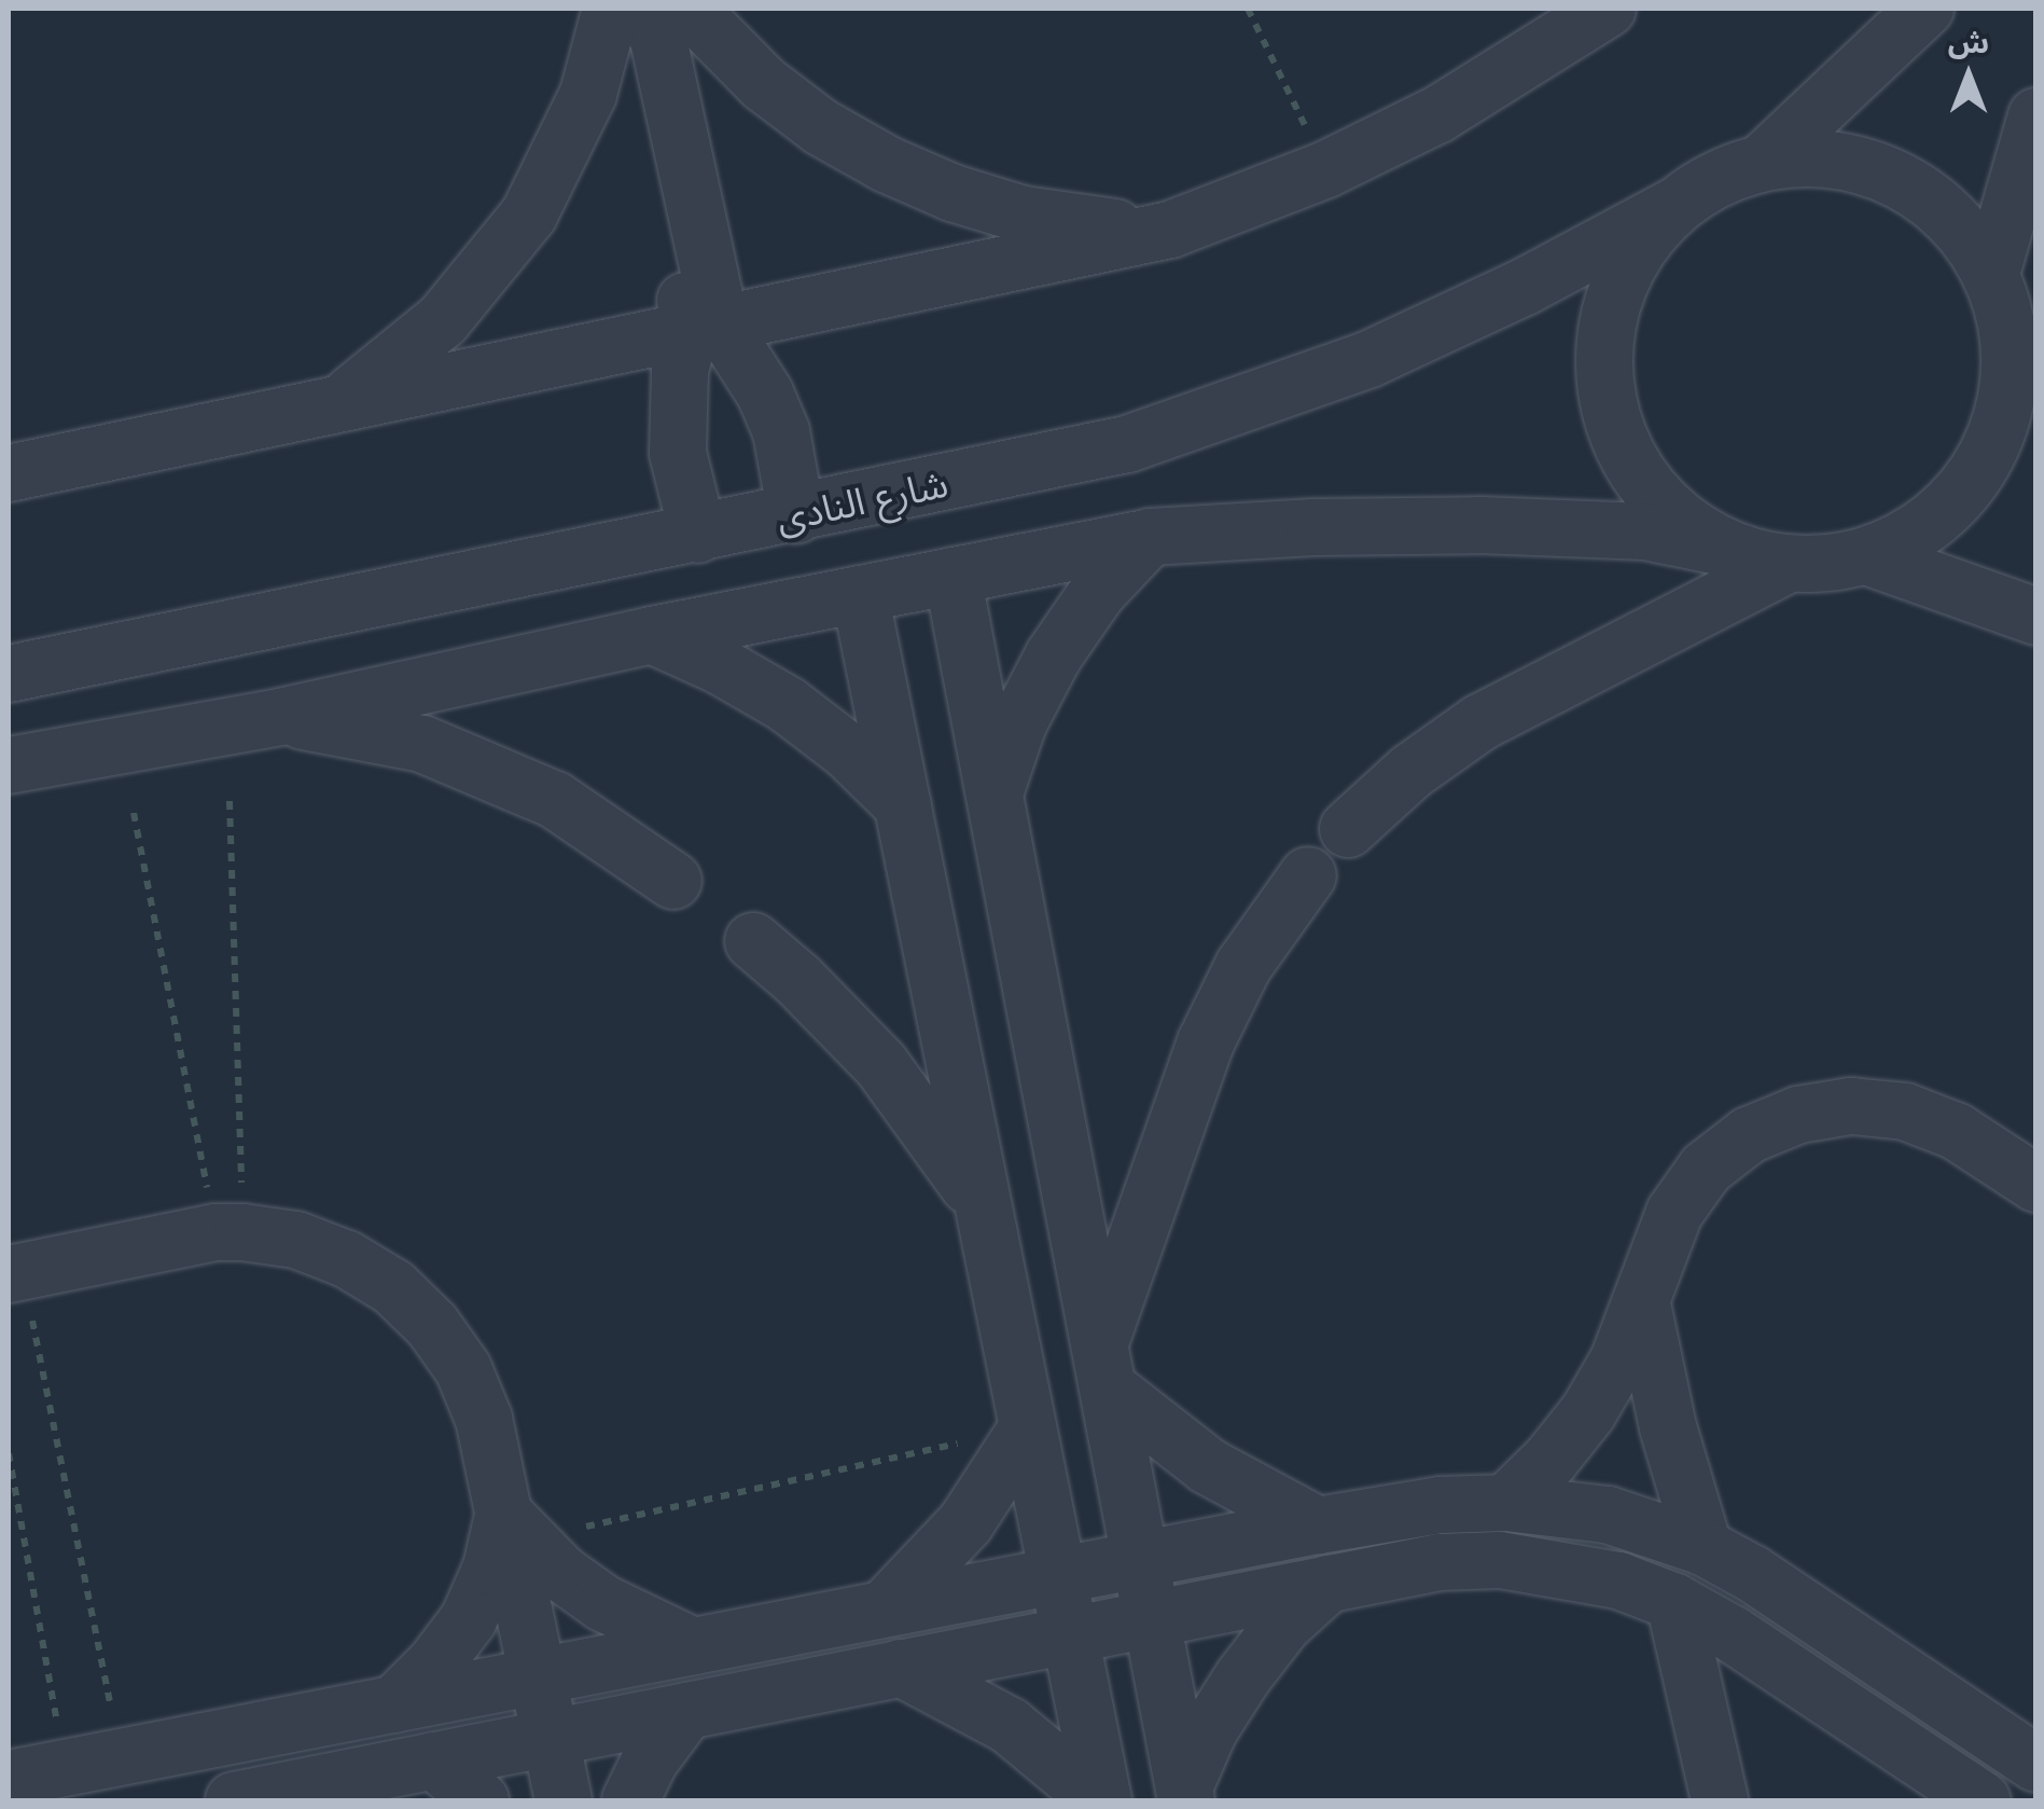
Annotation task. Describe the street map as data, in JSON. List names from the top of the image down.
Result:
{
  "streets": {
    "street": ["شارع النادى"]
  },
  "north": "top"
}
